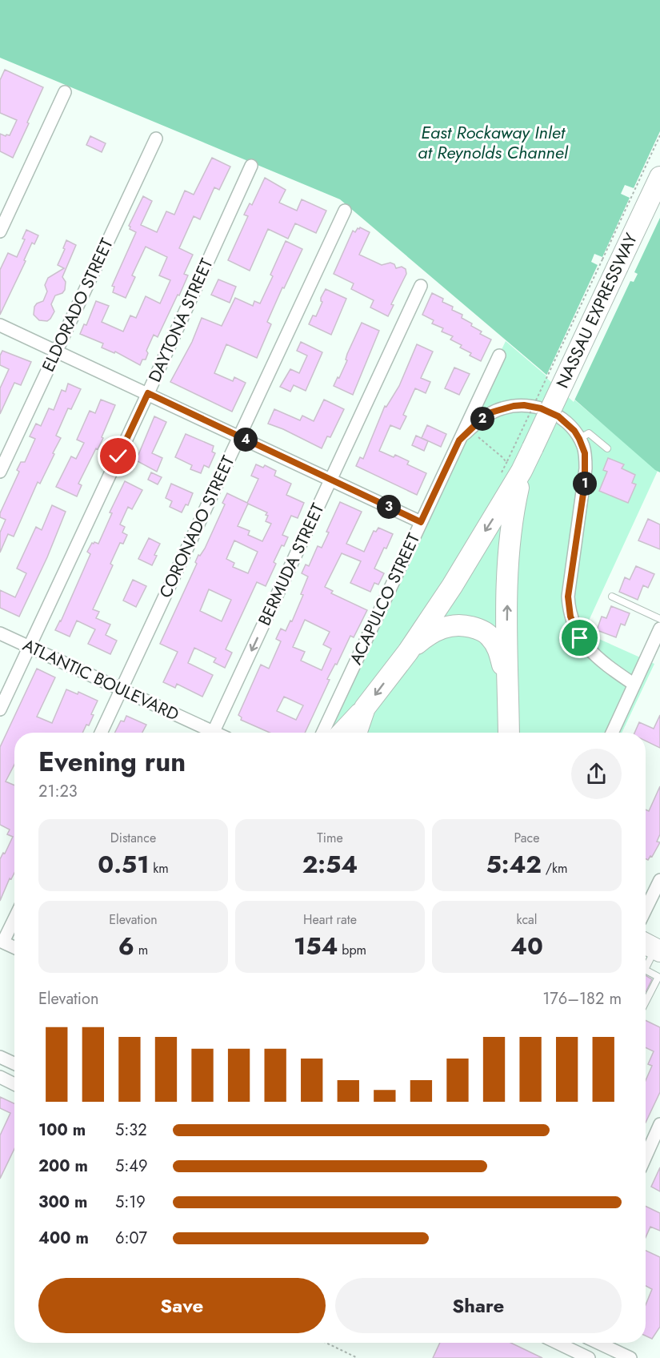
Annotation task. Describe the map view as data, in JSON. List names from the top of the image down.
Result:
{
  "streets": {
    "highway": ["NASSAU EXPRESSWAY"],
    "street": [
      "ELDORADO STREET",
      "DAYTONA STREET",
      "CORONADO STREET",
      "BERMUDA STREET",
      "ACAPULCO STREET",
      "ATLANTIC BOULEVARD"
    ]
  },
  "crossings": [
    ["DAYTONA STREET", "ATLANTIC BOULEVARD"],
    ["CORONADO STREET", "ATLANTIC BOULEVARD"]
  ],
  "one_way": ["BERMUDA STREET"],
  "water": ["East Rockaway Inlet at Reynolds Channel"],
  "page": {
    "pins": [
      "2",
      "4",
      "1",
      "3"
    ],
    "heading": ["Evening run", "21:23"],
    "stats": [
      ["Distance", "0.51 km"],
      ["Time", "2:54"],
      ["Pace", "5:42 /km"],
      ["Elevation", "6 m"],
      ["Heart rate", "154 bpm"],
      ["kcal", "40"]
    ],
    "chart": ["Elevation", "176–182 m"],
    "list": [
      {
        "name": "100 m",
        "note": "5:32"
      },
      {
        "name": "200 m",
        "note": "5:49"
      },
      {
        "name": "300 m",
        "note": "5:19"
      },
      {
        "name": "400 m",
        "note": "6:07"
      }
    ],
    "buttons": ["Save", "Share"]
  }
}
